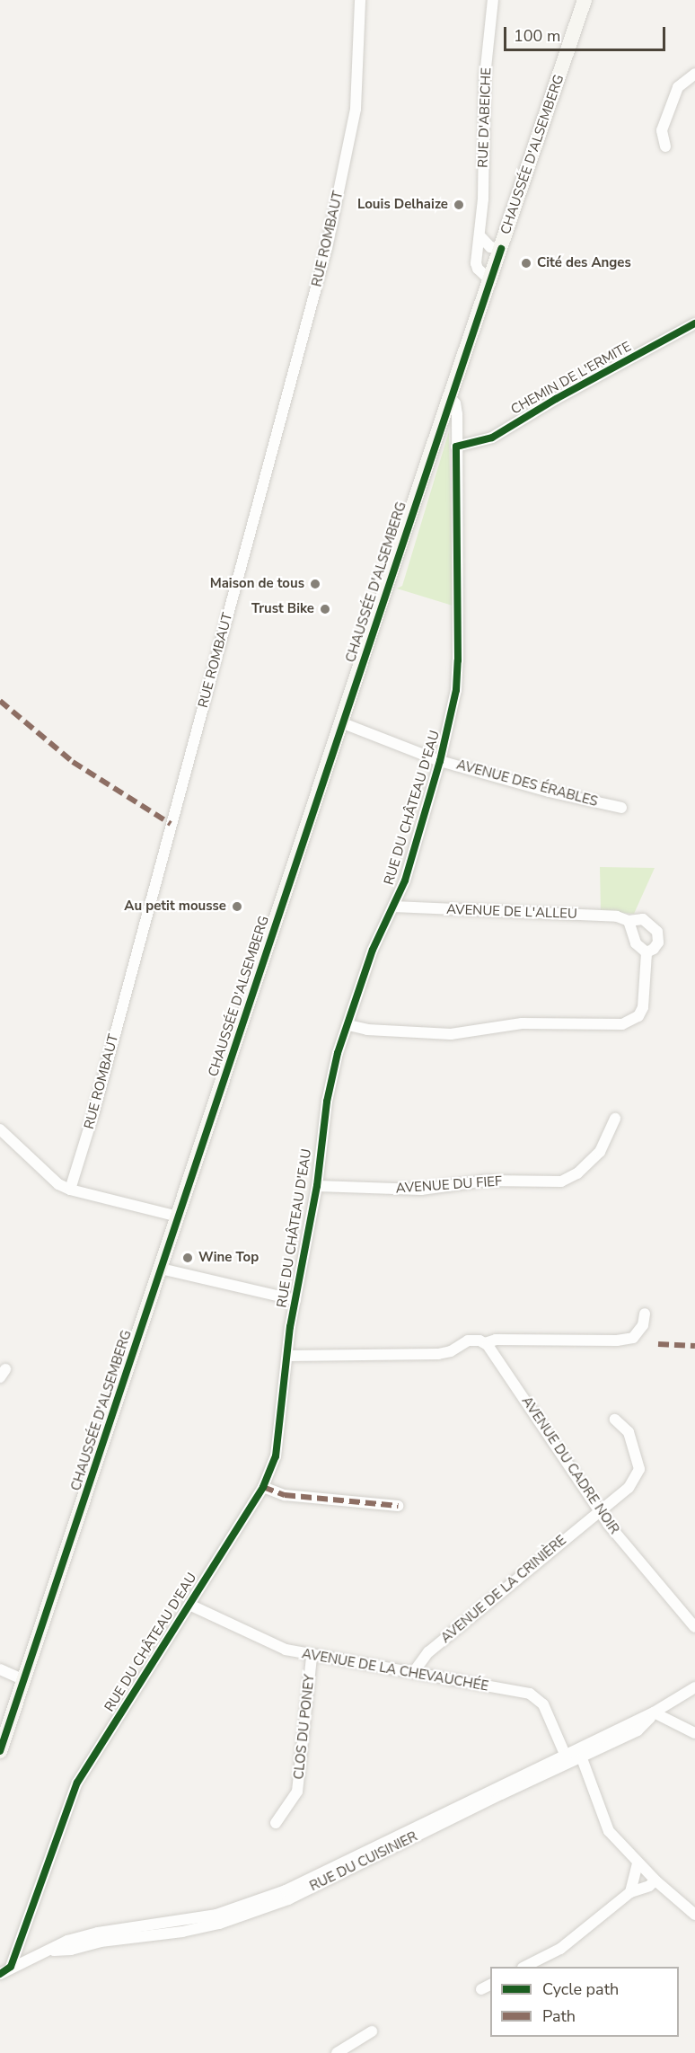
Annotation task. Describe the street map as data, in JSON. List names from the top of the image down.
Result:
{
  "streets": {
    "main road": ["CHAUSSÉE D'ALSEMBERG"],
    "street": [
      "RUE D'ABEICHE",
      "RUE ROMBAUT",
      "CHEMIN DE L'ERMITE",
      "AVENUE DES ÉRABLES",
      "RUE DU CHÂTEAU D'EAU",
      "AVENUE DE L'ALLEU",
      "AVENUE DU FIEF",
      "AVENUE DU CADRE NOIR",
      "AVENUE DE LA CRINIÈRE",
      "AVENUE DE LA CHEVAUCHÉE",
      "CLOS DU PONEY",
      "RUE DU CUISINIER"
    ]
  },
  "crossings": [
    ["RUE D'ABEICHE", "CHAUSSÉE D'ALSEMBERG"],
    ["CHAUSSÉE D'ALSEMBERG", "AVENUE DES ÉRABLES"],
    ["CHAUSSÉE D'ALSEMBERG", "RUE DU CHÂTEAU D'EAU"],
    ["CHEMIN DE L'ERMITE", "RUE DU CHÂTEAU D'EAU"],
    ["AVENUE DES ÉRABLES", "RUE DU CHÂTEAU D'EAU"],
    ["RUE DU CHÂTEAU D'EAU", "AVENUE DE L'ALLEU"],
    ["RUE DU CHÂTEAU D'EAU", "AVENUE DU FIEF"],
    ["RUE DU CHÂTEAU D'EAU", "AVENUE DE LA CHEVAUCHÉE"],
    ["RUE DU CHÂTEAU D'EAU", "RUE DU CUISINIER"],
    ["AVENUE DU CADRE NOIR", "AVENUE DE LA CRINIÈRE"],
    ["AVENUE DE LA CRINIÈRE", "AVENUE DE LA CHEVAUCHÉE"],
    ["AVENUE DE LA CHEVAUCHÉE", "CLOS DU PONEY"],
    ["AVENUE DE LA CHEVAUCHÉE", "RUE DU CUISINIER"]
  ],
  "places": [
    "Louis Delhaize",
    "Cité des Anges",
    "Maison de tous",
    "Trust Bike",
    "Au petit mousse",
    "Wine Top"
  ],
  "legend": ["Cycle path", "Path"],
  "scale_bar": "100 m"
}
